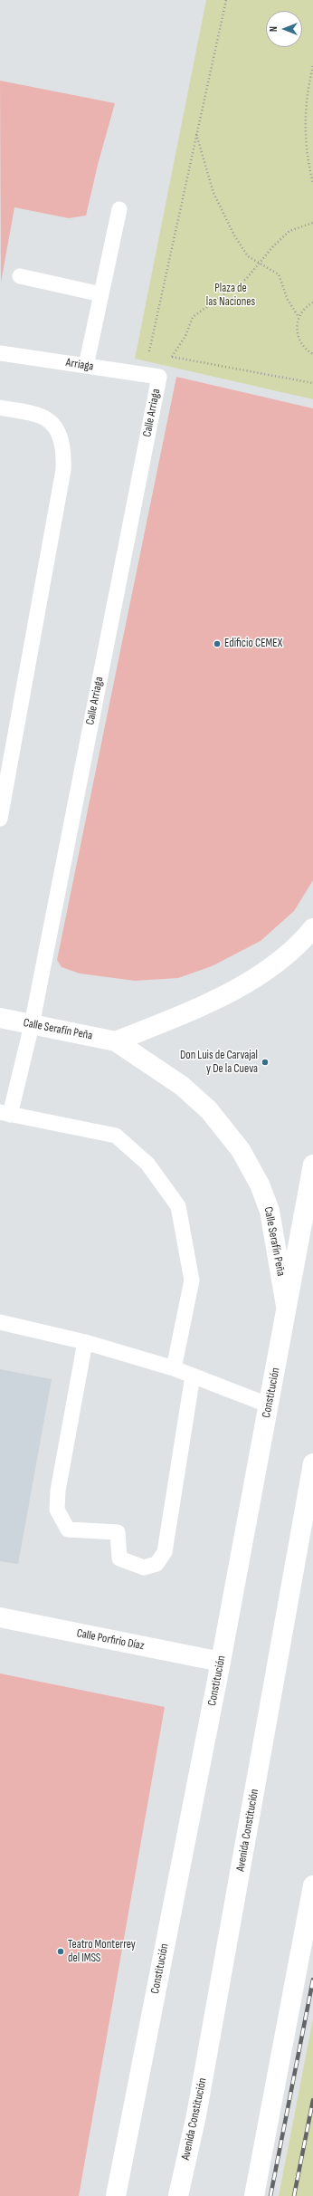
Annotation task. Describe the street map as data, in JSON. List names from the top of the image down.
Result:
{
  "streets": {
    "main road": [
      "Calle Serafín Peña",
      "Constitución",
      "Calle Porfirio Díaz",
      "Avenida Constitución"
    ],
    "lane": ["Arriaga", "Calle Arriaga"]
  },
  "crossings": [
    ["Arriaga", "Calle Arriaga"],
    ["Calle Arriaga", "Calle Serafín Peña"],
    ["Calle Serafín Peña", "Constitución"],
    ["Constitución", "Calle Porfirio Díaz"]
  ],
  "parks": ["Plaza de las Naciones"],
  "places": ["Edificio CEMEX", "Don Luis de Carvajal y De la Cueva", "Teatro Monterrey del IMSS"],
  "north": "left"
}
